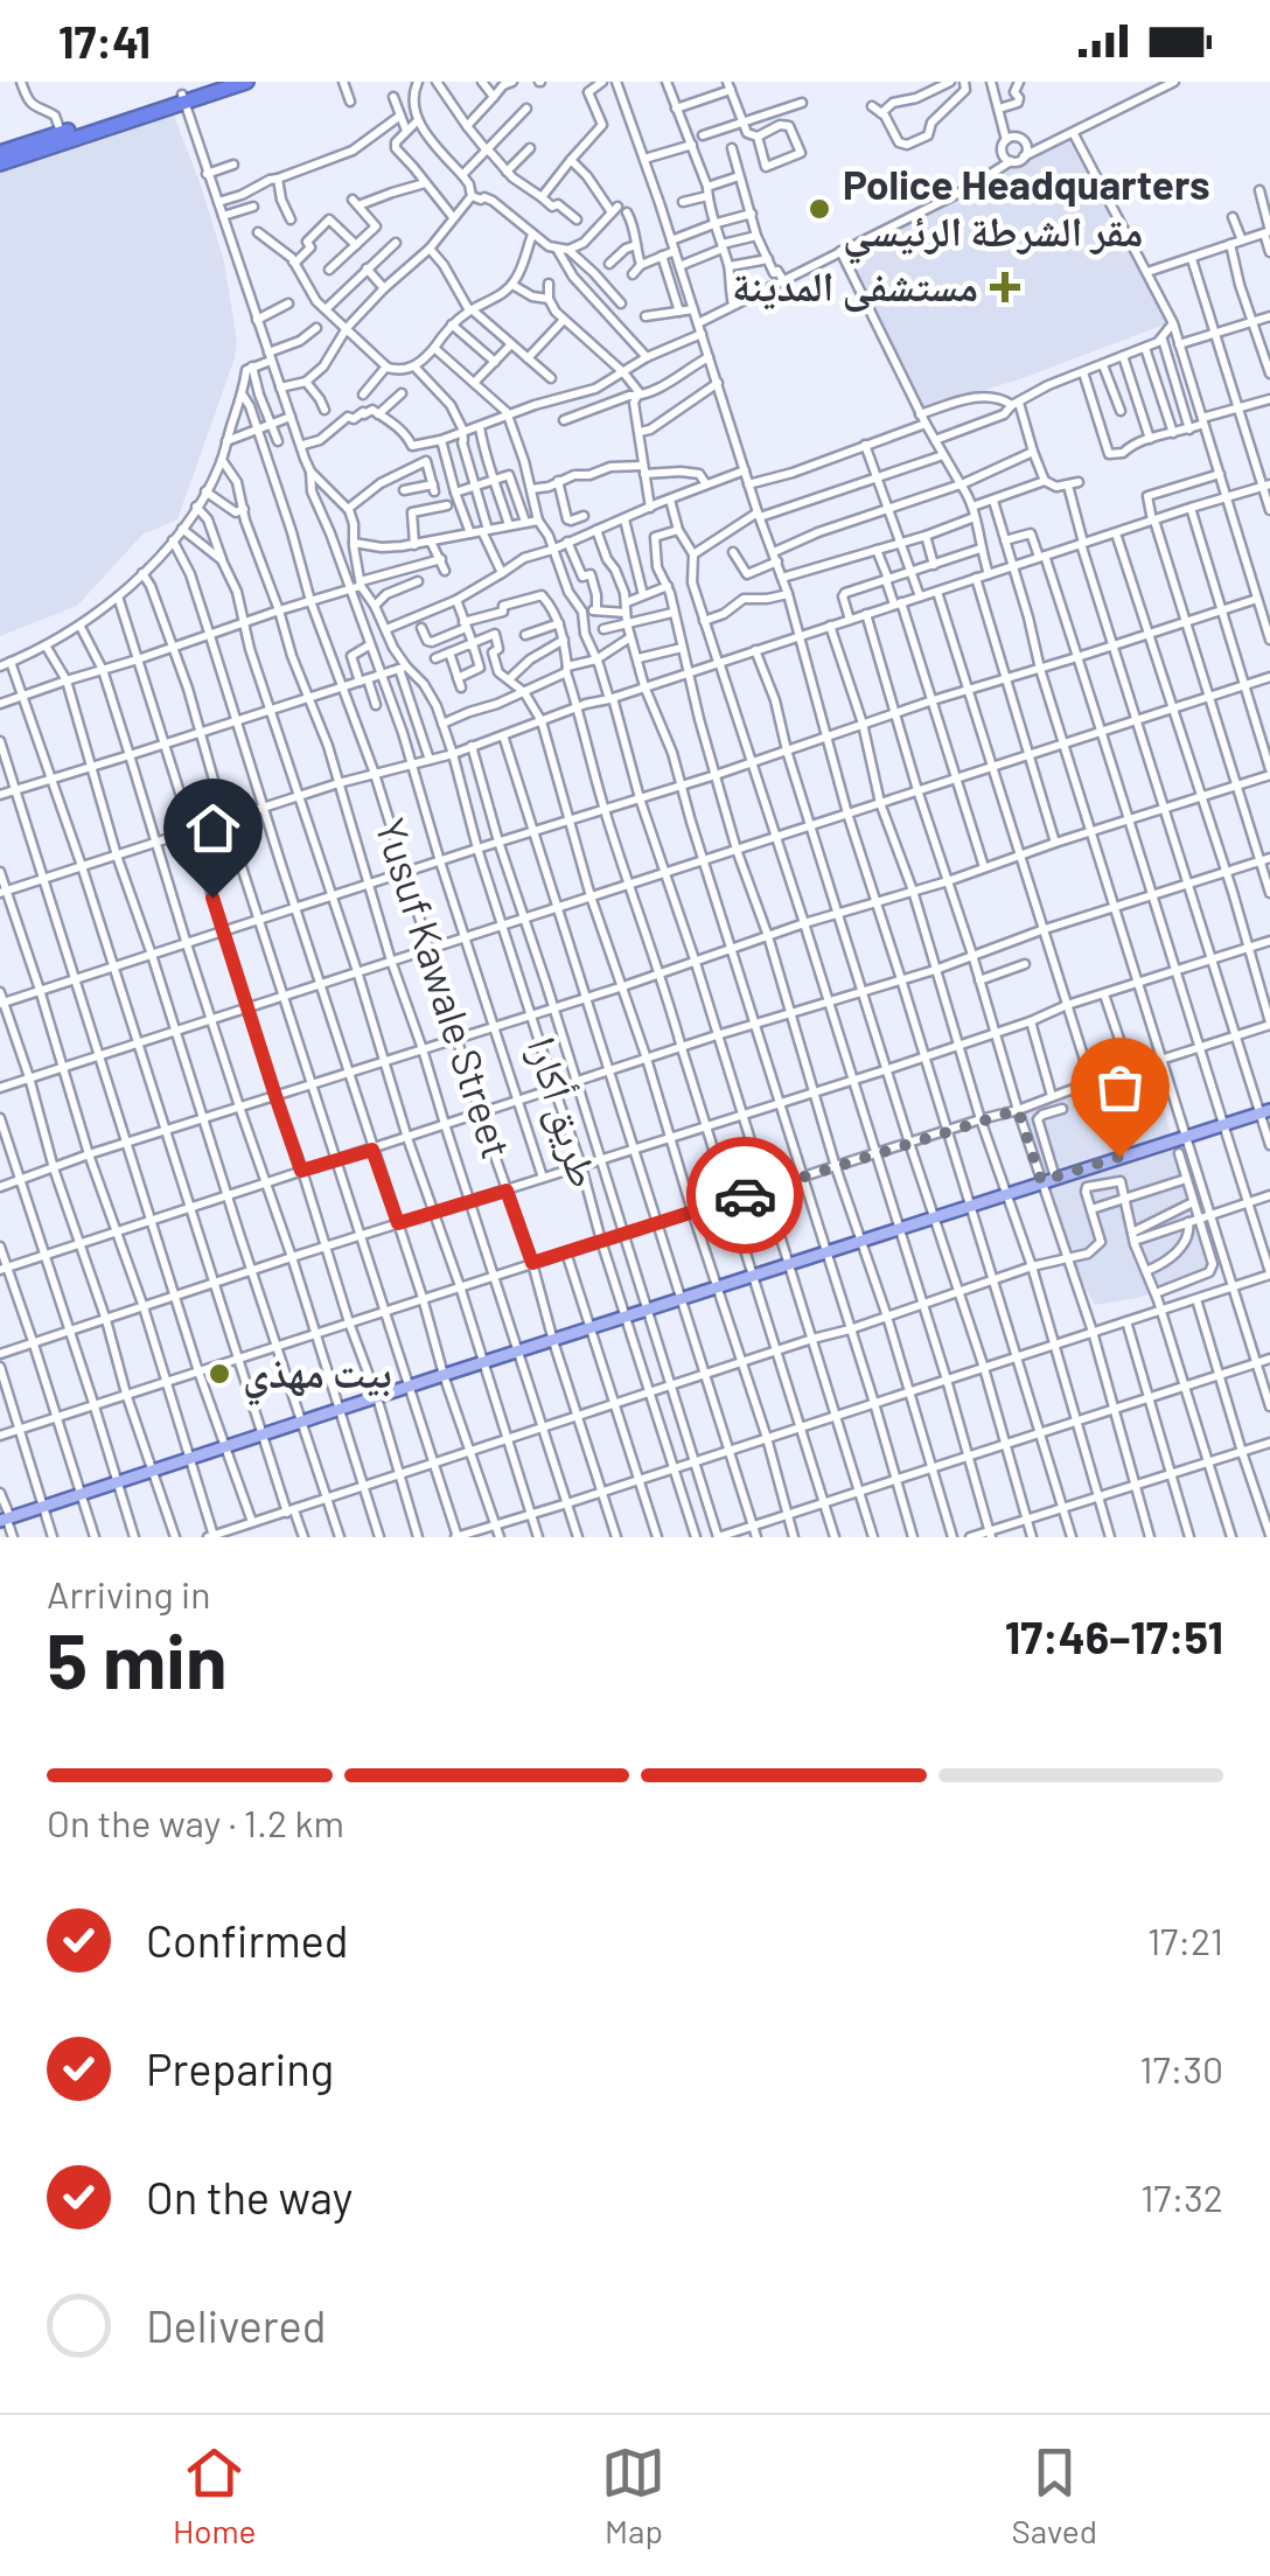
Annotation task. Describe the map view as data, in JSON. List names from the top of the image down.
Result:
{
  "streets": {
    "street": ["Yusuf Kawale Street", "طريق أكارا"]
  },
  "places": {
    "other": ["Police Headquarters مقر الشرطة الرئيسي", "بيت مهذي"],
    "health": ["مستشفى المدينة"]
  },
  "page": {
    "status": "17:41",
    "heading": ["5 min", "Arriving in", "17:46–17:51"],
    "bar": "On the way · 1.2 km",
    "list": [
      ["Confirmed", "17:21"],
      ["Preparing", "17:30"],
      ["On the way", "17:32"],
      "Delivered"
    ],
    "tabs": ["Home", "Map", "Saved"]
  }
}
